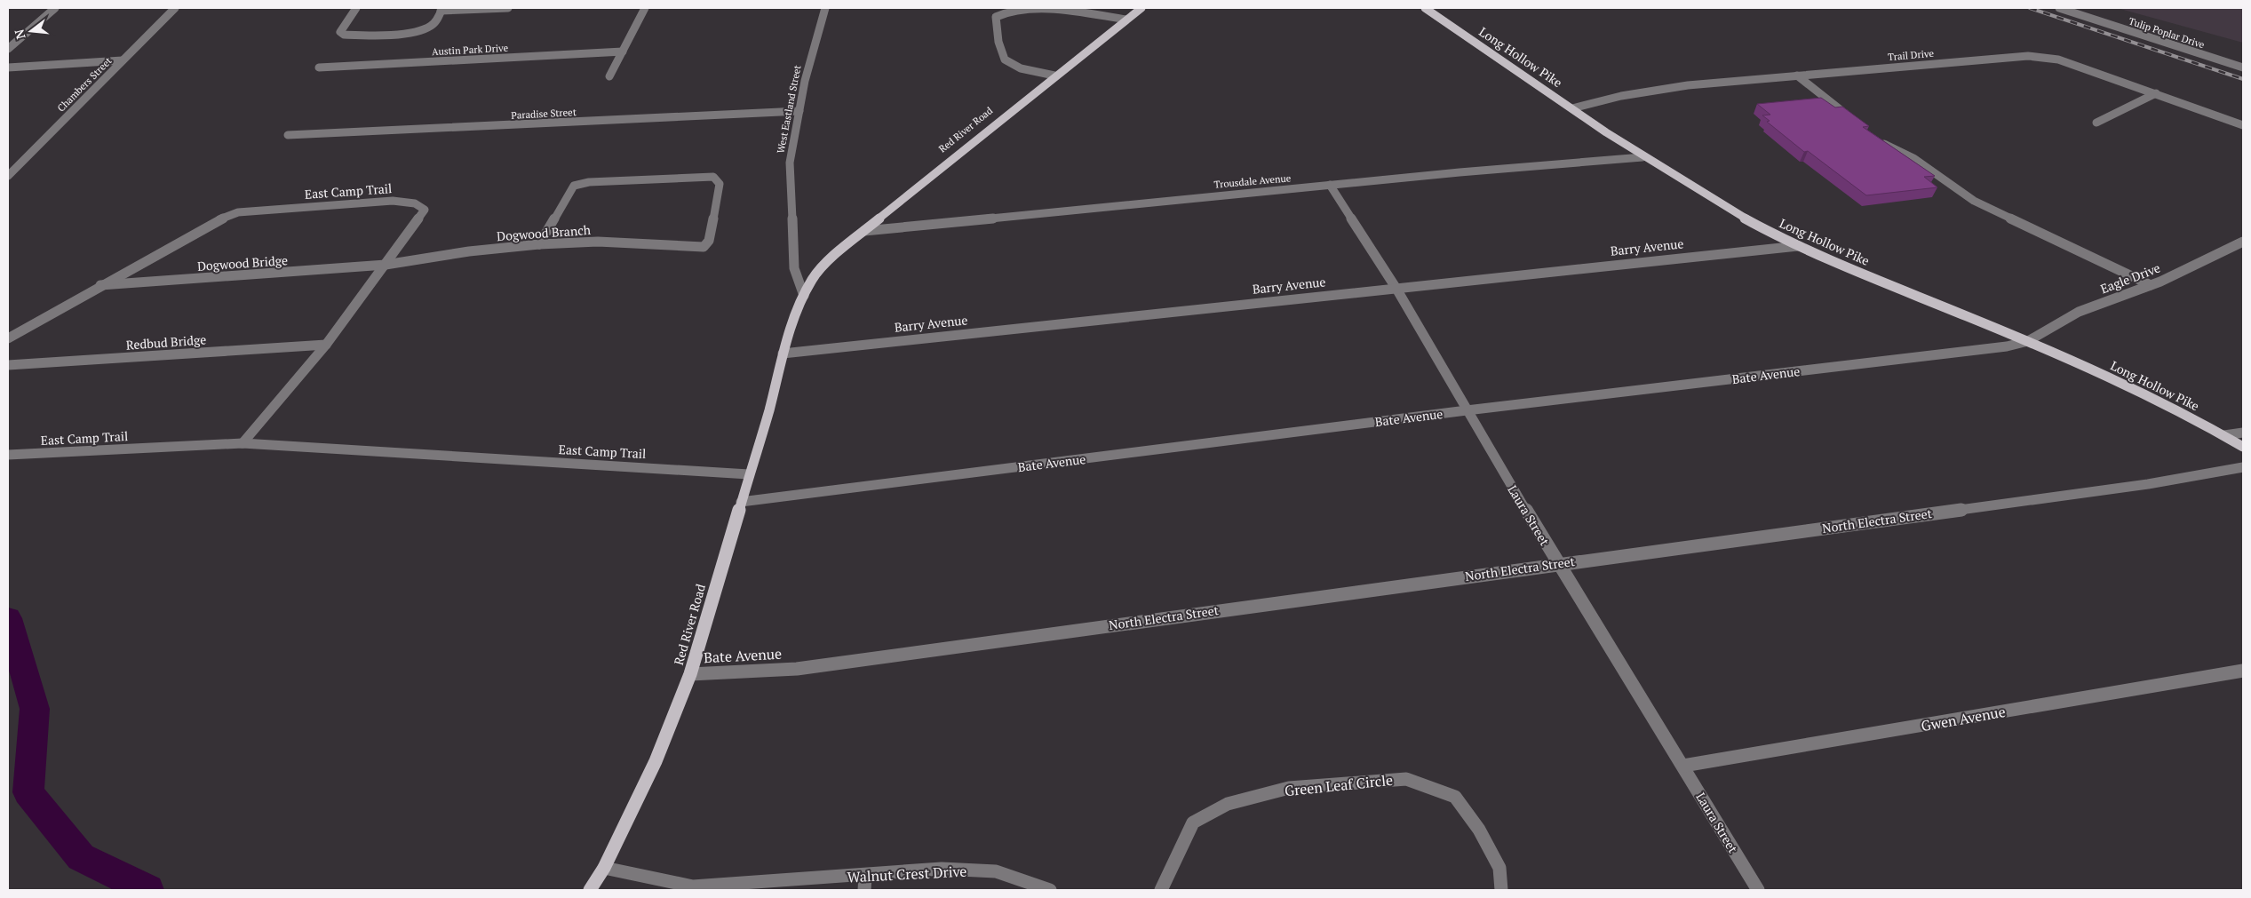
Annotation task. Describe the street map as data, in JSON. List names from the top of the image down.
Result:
{
  "streets": {
    "main road": ["Long Hollow Pike", "Red River Road"],
    "street": [
      "Tulip Poplar Drive",
      "Austin Park Drive",
      "Trail Drive",
      "Chambers Street",
      "West Eastland Street",
      "Paradise Street",
      "Trousdale Avenue",
      "East Camp Trail",
      "Dogwood Branch",
      "Barry Avenue",
      "Dogwood Bridge",
      "Eagle Drive",
      "Redbud Bridge",
      "Bate Avenue",
      "Laura Street",
      "North Electra Street",
      "Gwen Avenue",
      "Green Leaf Circle",
      "Walnut Crest Drive"
    ]
  },
  "crossings": [
    ["Trail Drive", "Long Hollow Pike"],
    ["Long Hollow Pike", "Trousdale Avenue"],
    ["Long Hollow Pike", "Barry Avenue"],
    ["Long Hollow Pike", "Eagle Drive"],
    ["Long Hollow Pike", "Bate Avenue"],
    ["West Eastland Street", "Paradise Street"],
    ["West Eastland Street", "Red River Road"],
    ["Red River Road", "Trousdale Avenue"],
    ["Red River Road", "East Camp Trail"],
    ["Red River Road", "Barry Avenue"],
    ["Red River Road", "Bate Avenue"],
    ["Red River Road", "Walnut Crest Drive"],
    ["Trousdale Avenue", "Laura Street"],
    ["East Camp Trail", "Dogwood Branch"],
    ["East Camp Trail", "Dogwood Bridge"],
    ["East Camp Trail", "Redbud Bridge"],
    ["Dogwood Branch", "Dogwood Bridge"],
    ["Barry Avenue", "Laura Street"],
    ["Eagle Drive", "Bate Avenue"],
    ["Bate Avenue", "Laura Street"],
    ["Bate Avenue", "North Electra Street"],
    ["Laura Street", "North Electra Street"],
    ["Laura Street", "Gwen Avenue"]
  ],
  "north": "left"
}
